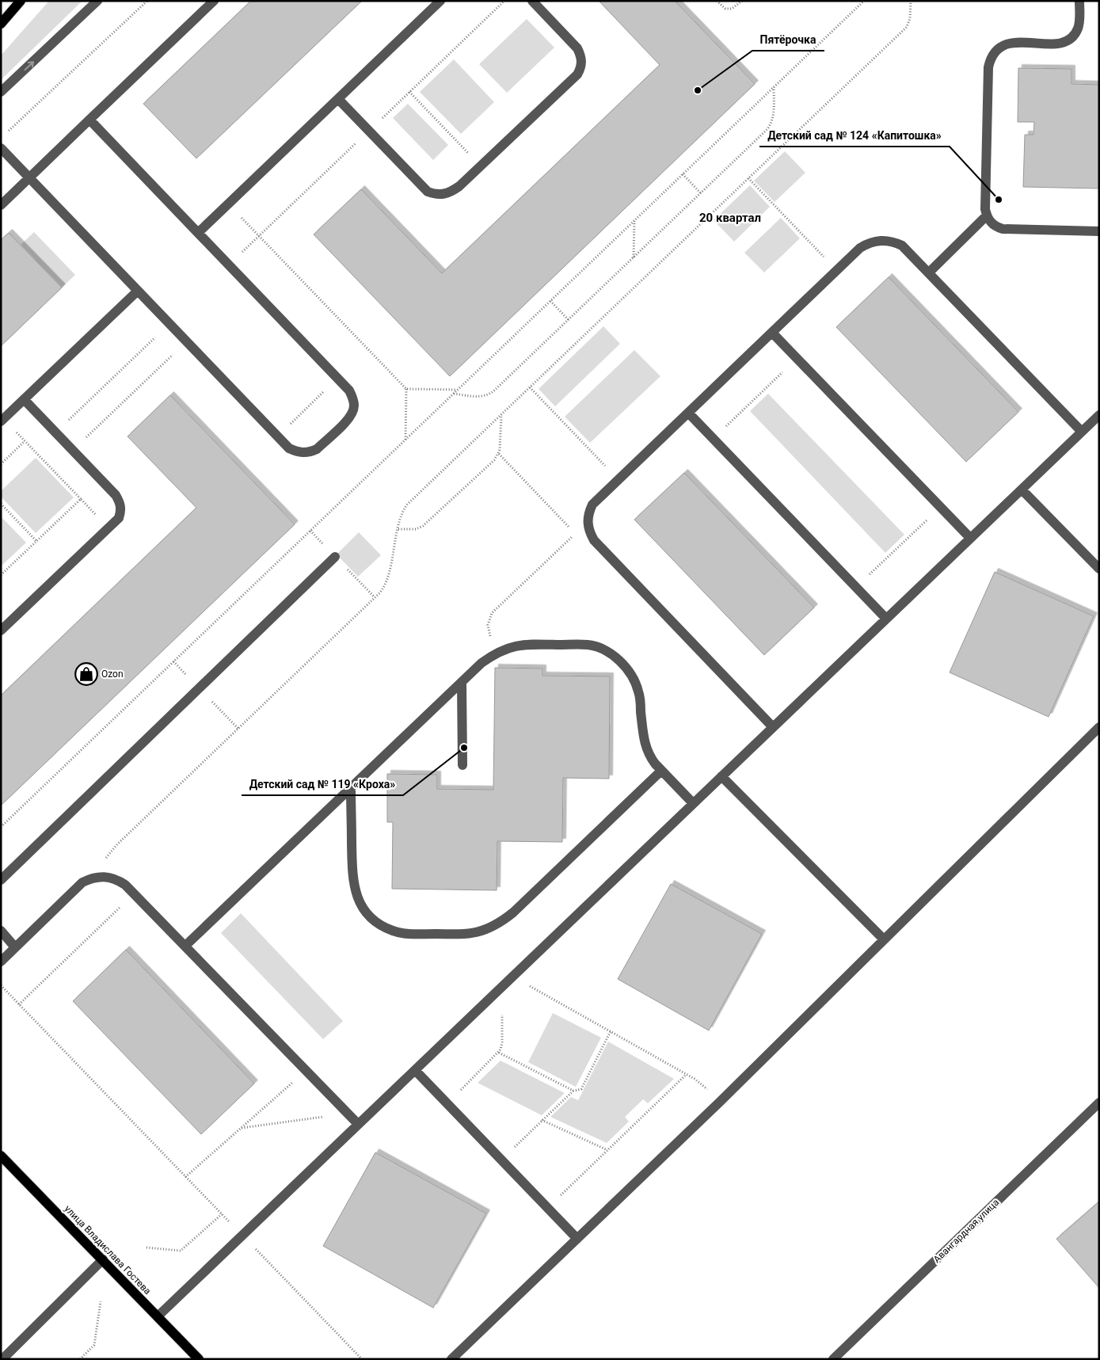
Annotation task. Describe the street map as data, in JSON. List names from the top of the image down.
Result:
{
  "streets": {
    "main road": ["улица Владислава Гостева"],
    "street": ["Авангардная улица"]
  },
  "districts": ["20 квартал"],
  "places": {
    "other": ["Пятёрочка", "Детский сад № 124 «Капитошка»", "Детский сад № 119 «Кроха»"],
    "shop": ["Ozon"]
  }
}
